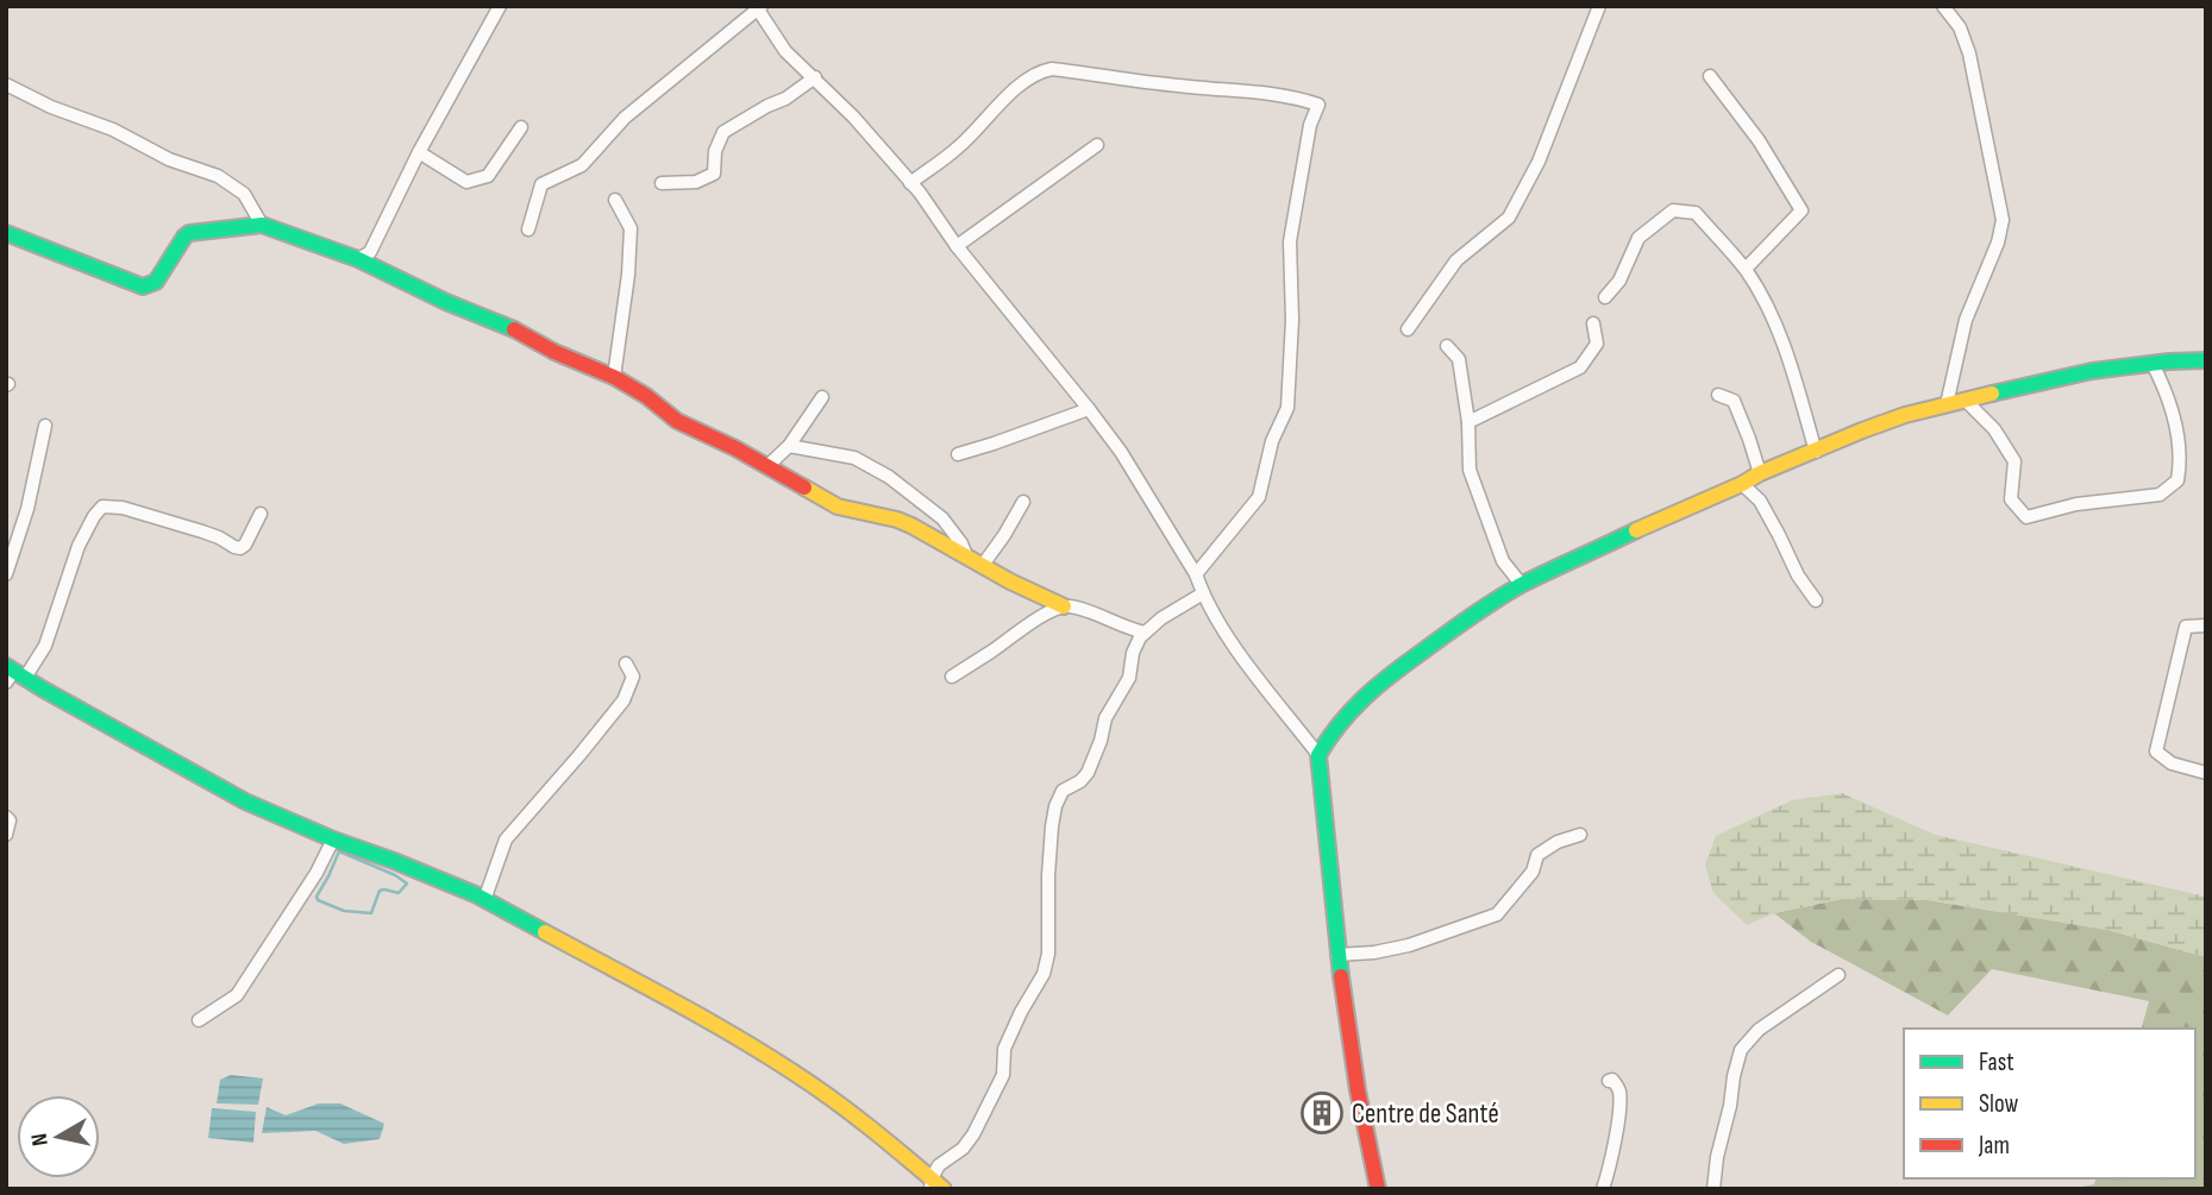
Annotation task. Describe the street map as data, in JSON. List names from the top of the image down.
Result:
{
  "places": {
    "building": ["Centre de Santé"]
  },
  "legend": ["Fast", "Slow", "Jam"],
  "north": "left"
}
